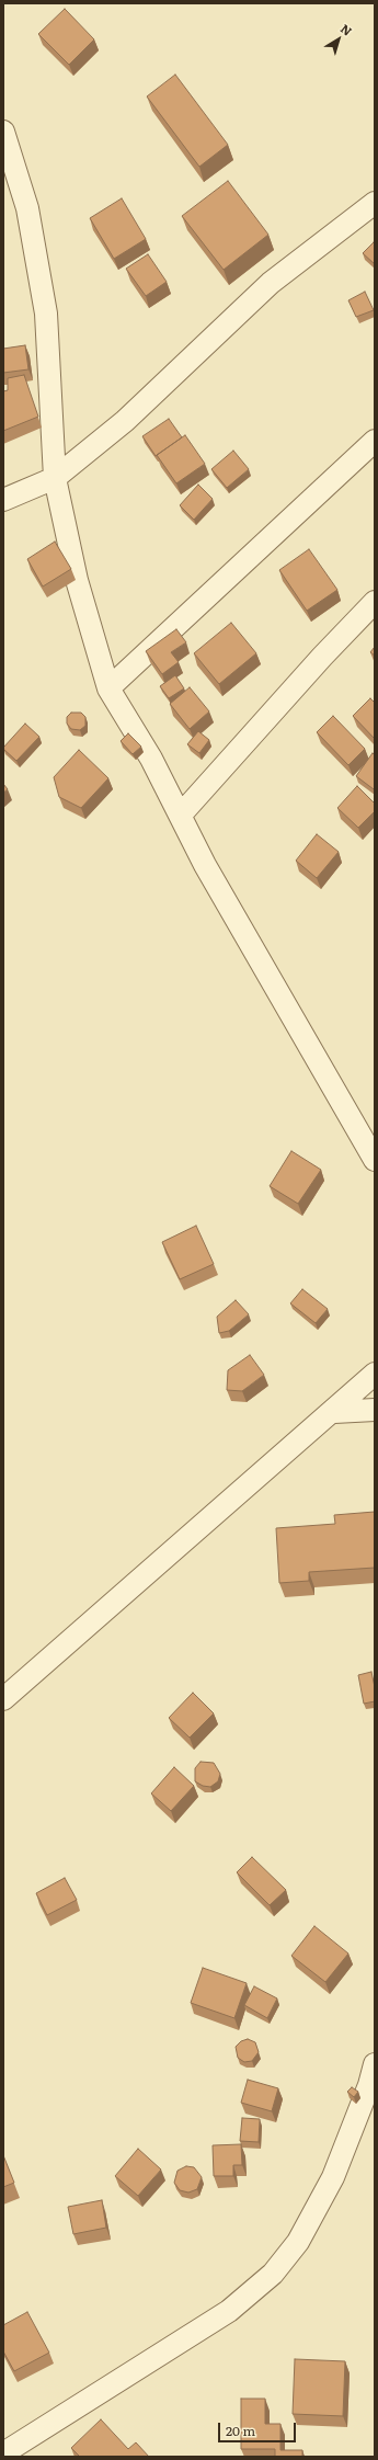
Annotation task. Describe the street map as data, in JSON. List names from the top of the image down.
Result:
{
  "scale_bar": "20 m",
  "north": "top right"
}
